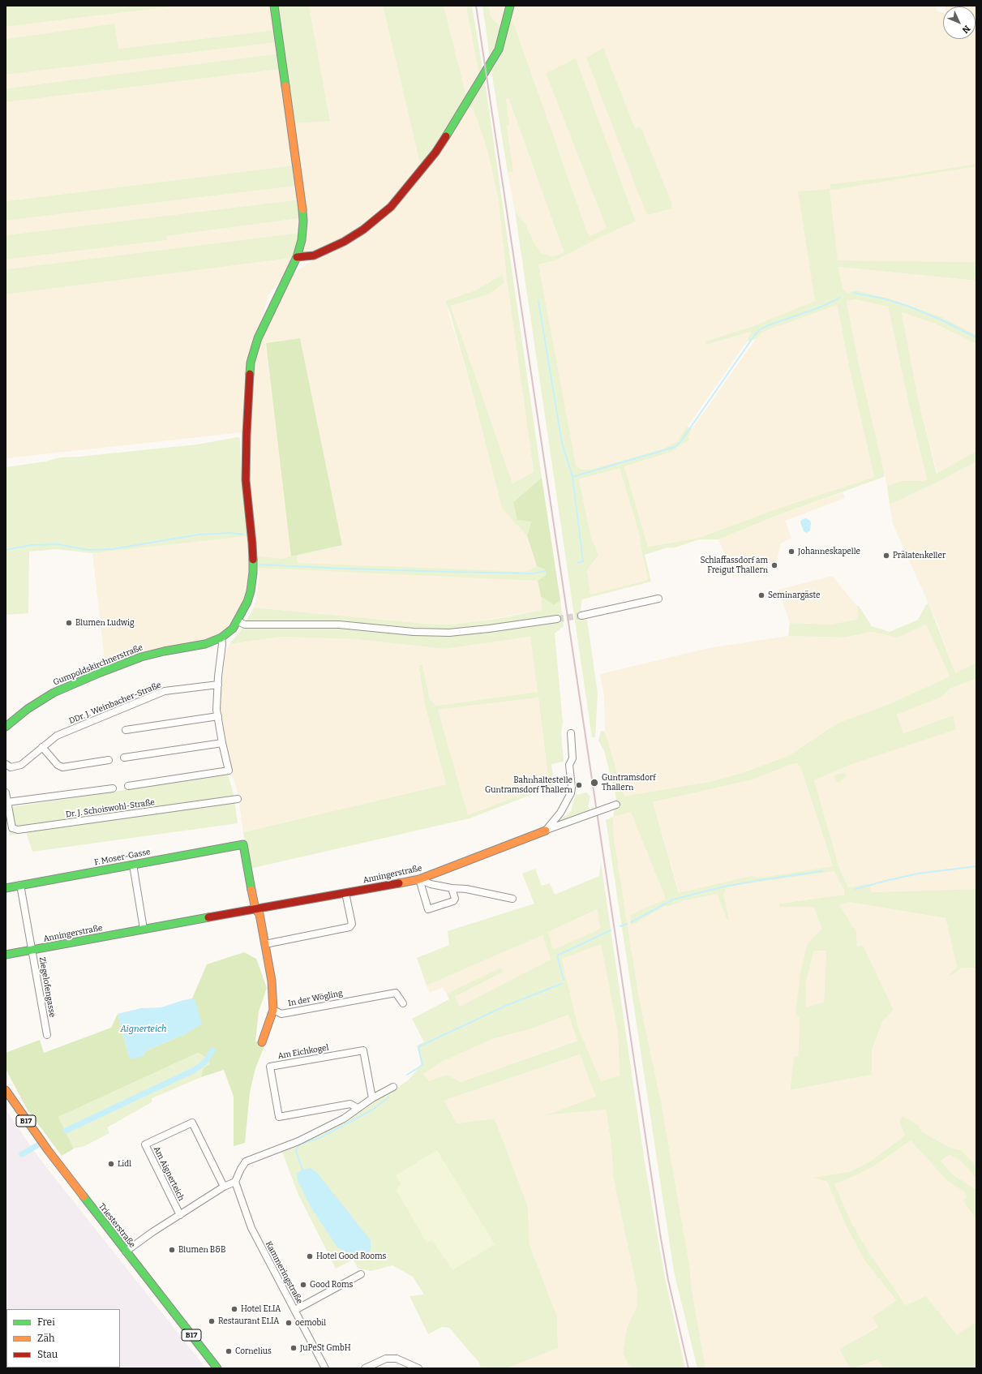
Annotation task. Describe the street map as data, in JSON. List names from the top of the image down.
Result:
{
  "streets": {
    "street": [
      "Gumpoldskirchnerstraße",
      "DDr. J. Weinbacher-Straße",
      "Dr. J. Schoiswohl-Straße",
      "F. Moser-Gasse",
      "Anningerstraße",
      "Ziegelofengasse",
      "In der Wögling",
      "Am Eichkogel",
      "B17",
      "Am Aignerteich",
      "Triesterstraße",
      "Kammeringstraße"
    ]
  },
  "crossings": [
    ["F. Moser-Gasse", "Anningerstraße"],
    ["F. Moser-Gasse", "Ziegelofengasse"],
    ["Anningerstraße", "Ziegelofengasse"]
  ],
  "water": ["Aignerteich"],
  "places": [
    "Johanneskapelle",
    "Prälatenkeller",
    "Schlaffassdorf am Freigut Thallern",
    "Seminargäste",
    "Blumen Ludwig",
    "Guntramsdorf Thallern",
    "Bahnhaltestelle Guntramsdorf Thallern",
    "Lidl",
    "Blumen B&B",
    "Hotel Good Rooms",
    "Good Roms",
    "Hotel ELIA",
    "Restaurant ELIA",
    "oemobil",
    "JuPeSt GmbH",
    "Cornelius"
  ],
  "legend": ["Frei", "Zäh", "Stau"],
  "north": "bottom right"
}
